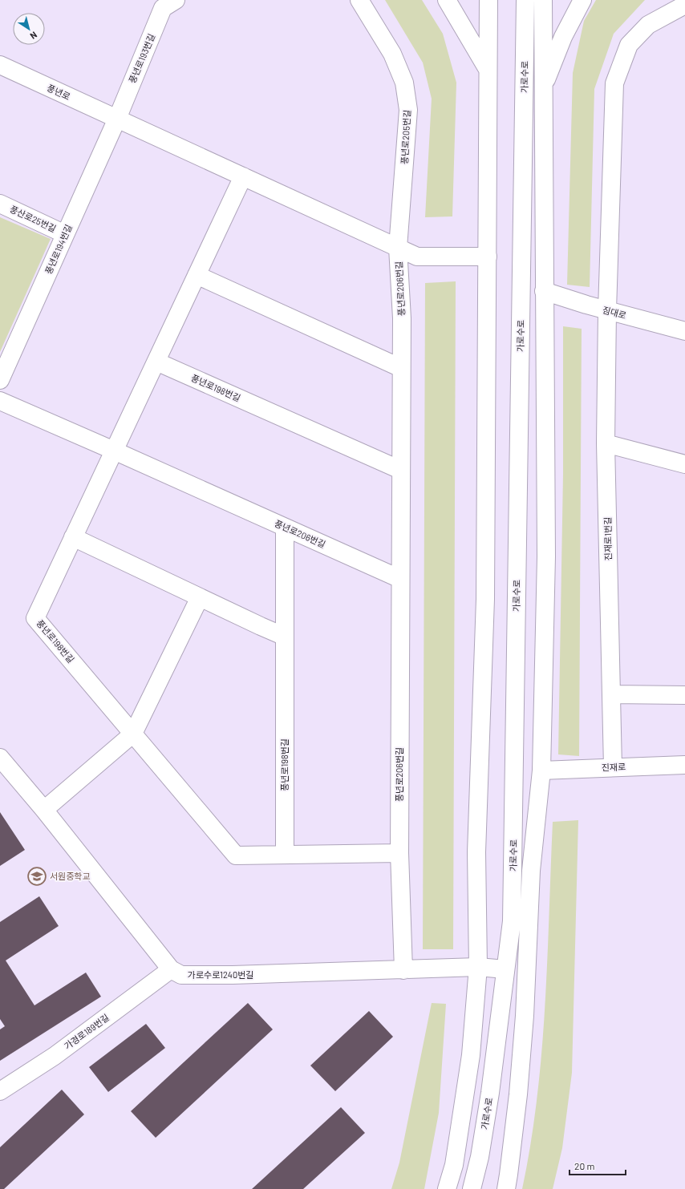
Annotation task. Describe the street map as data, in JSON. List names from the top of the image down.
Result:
{
  "streets": {
    "street": [
      "풍년로193번길",
      "가로수로",
      "풍년로",
      "풍년로205번길",
      "풍산로25번길",
      "풍년로194번길",
      "풍년로206번길",
      "짐대로",
      "풍년로198번길",
      "진재로1번길",
      "진재로",
      "가로수로1240번길",
      "가경로189번길"
    ]
  },
  "crossings": [
    ["풍년로193번길", "풍년로"],
    ["풍년로193번길", "풍년로194번길"],
    ["가로수로", "짐대로"],
    ["가로수로", "진재로"],
    ["가로수로", "가로수로1240번길"],
    ["풍년로", "풍년로205번길"],
    ["풍년로", "풍년로194번길"],
    ["풍년로", "풍년로206번길"],
    ["풍년로", "풍년로198번길"],
    ["풍년로205번길", "풍년로206번길"],
    ["풍산로25번길", "풍년로194번길"],
    ["풍년로206번길", "풍년로198번길"],
    ["풍년로206번길", "가로수로1240번길"],
    ["짐대로", "진재로1번길"],
    ["진재로1번길", "진재로"],
    ["가로수로1240번길", "가경로189번길"]
  ],
  "places": {
    "school or university": ["서원중학교"]
  },
  "scale_bar": "20 m",
  "north": "bottom right"
}
